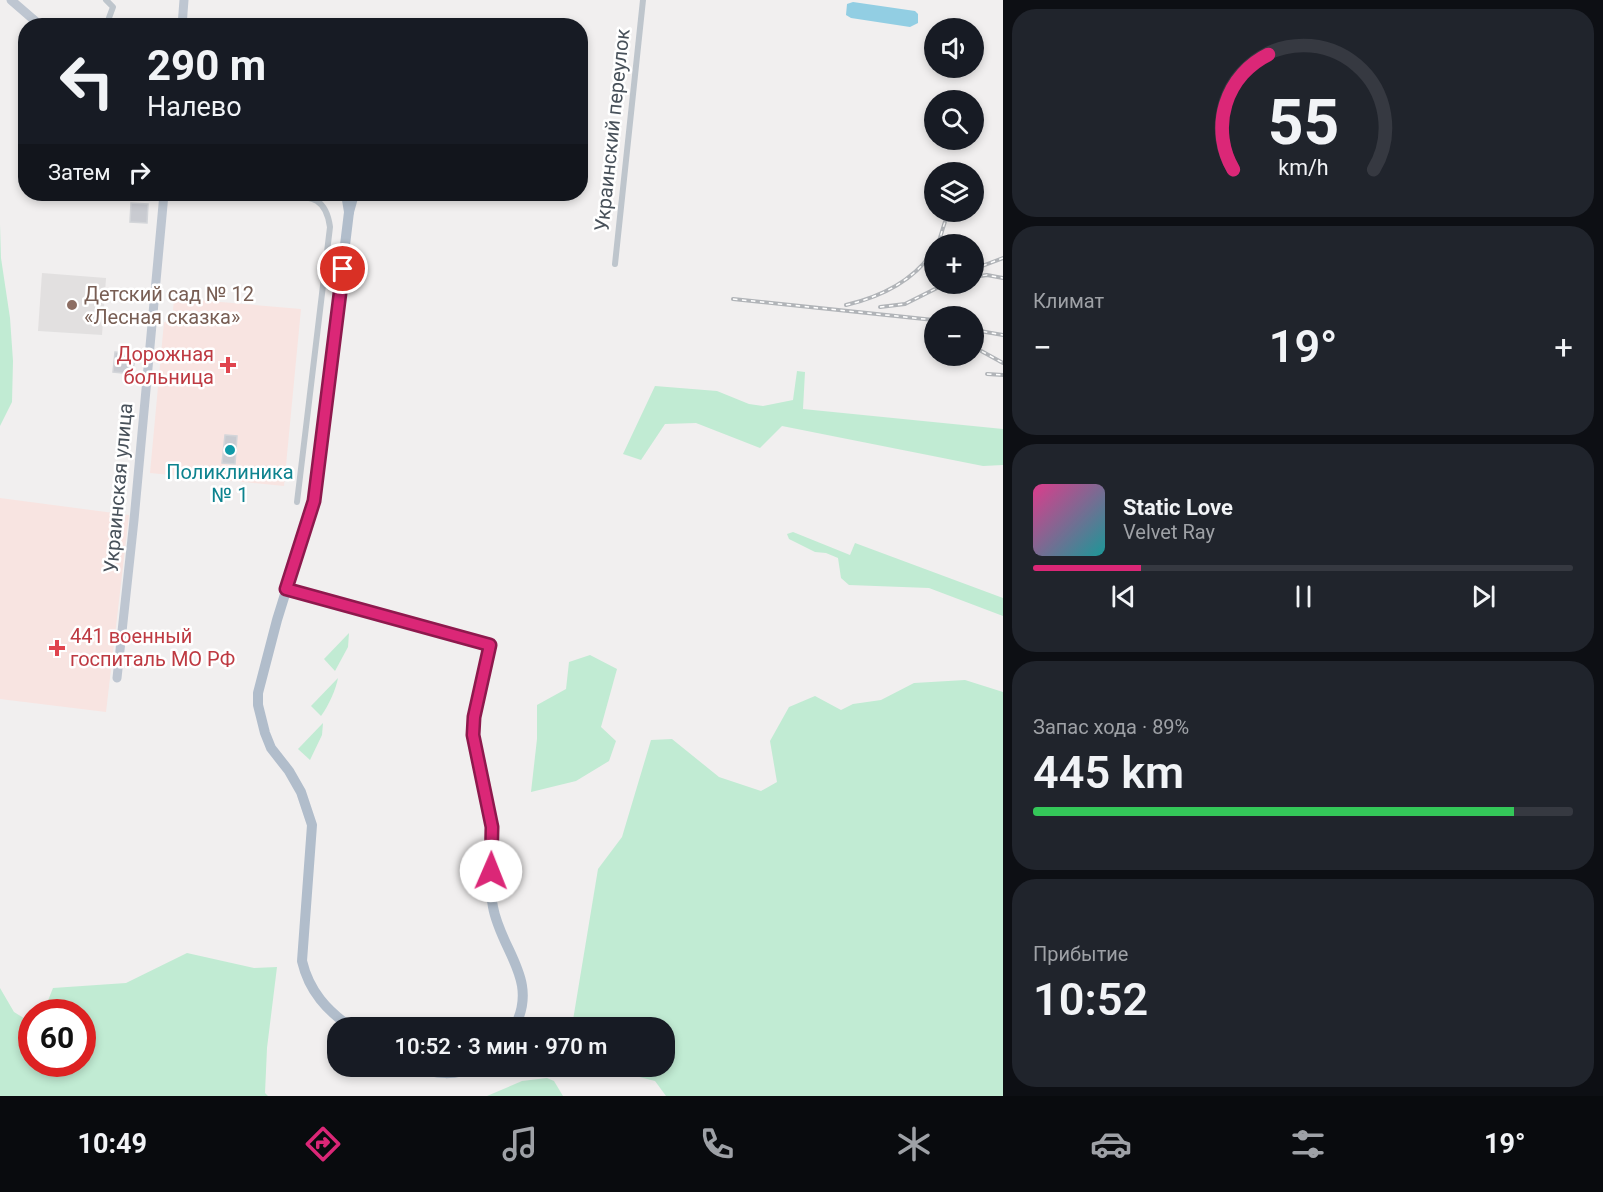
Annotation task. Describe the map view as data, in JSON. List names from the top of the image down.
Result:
{
  "streets": {
    "main road": ["Украинская улица"],
    "street": ["Украинский переулок"]
  },
  "places": {
    "other": ["Детский сад № 12 «Лесная сказка»", "Поликлиника № 1"],
    "health": ["Дорожная больница", "441 военный госпиталь МО РФ"]
  },
  "page": {
    "map_buttons": ["+", "−"],
    "turn": ["290 m", "Налево"],
    "then": "Затем",
    "tile": [
      "Климат",
      ["Запас хода · 89%", "445 km"],
      ["Прибытие", "10:52"]
    ],
    "heat": ["−", "19°", "+"],
    "song": ["Static Love", "Velvet Ray"],
    "limit": "60",
    "trip": "10:52 · 3 мин · 970 m",
    "tabs": ["10:49", "19°"],
    "gauge": ["55", "km/h"]
  }
}
